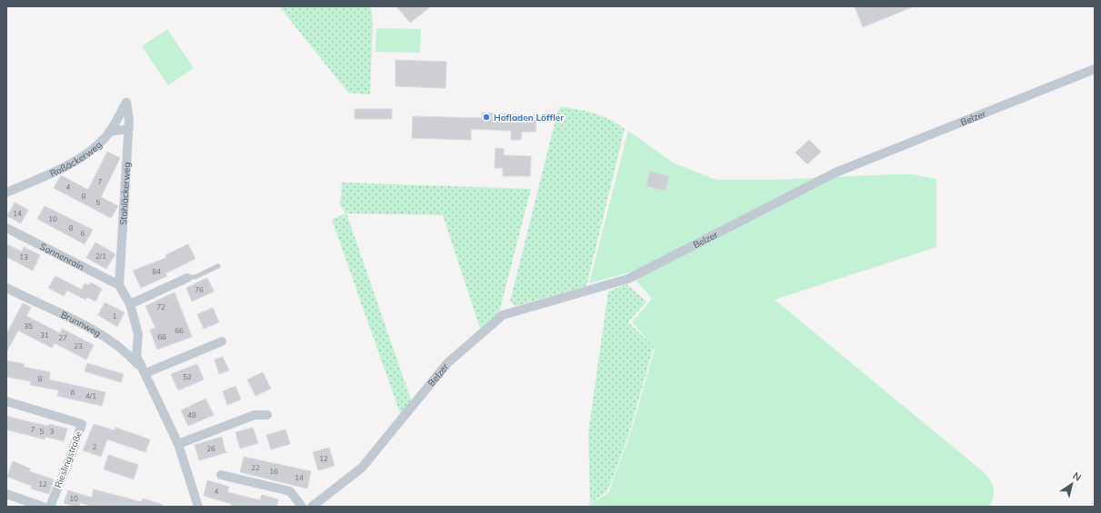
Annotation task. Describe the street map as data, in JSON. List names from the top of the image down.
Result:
{
  "streets": {
    "street": [
      "Belzer",
      "Roßäckerweg",
      "Stahläckerweg",
      "Sonnenrain",
      "Brunnweg",
      "Rieslingstraße"
    ]
  },
  "crossings": [
    ["Roßäckerweg", "Stahläckerweg"],
    ["Stahläckerweg", "Sonnenrain"],
    ["Stahläckerweg", "Brunnweg"],
    ["Sonnenrain", "Brunnweg"]
  ],
  "places": ["Hofladen Löffler"],
  "house_numbers": [
    "7",
    "4",
    "8",
    "5",
    "14",
    "10",
    "8",
    "6",
    "2/1",
    "13",
    "84",
    "76",
    "72",
    "1",
    "35",
    "66",
    "31",
    "68",
    "27",
    "23",
    "52",
    "8",
    "6",
    "4/1",
    "48",
    "7",
    "5",
    "3",
    "2",
    "26",
    "12",
    "22",
    "16",
    "14",
    "12",
    "4",
    "10"
  ],
  "north": "top right"
}
